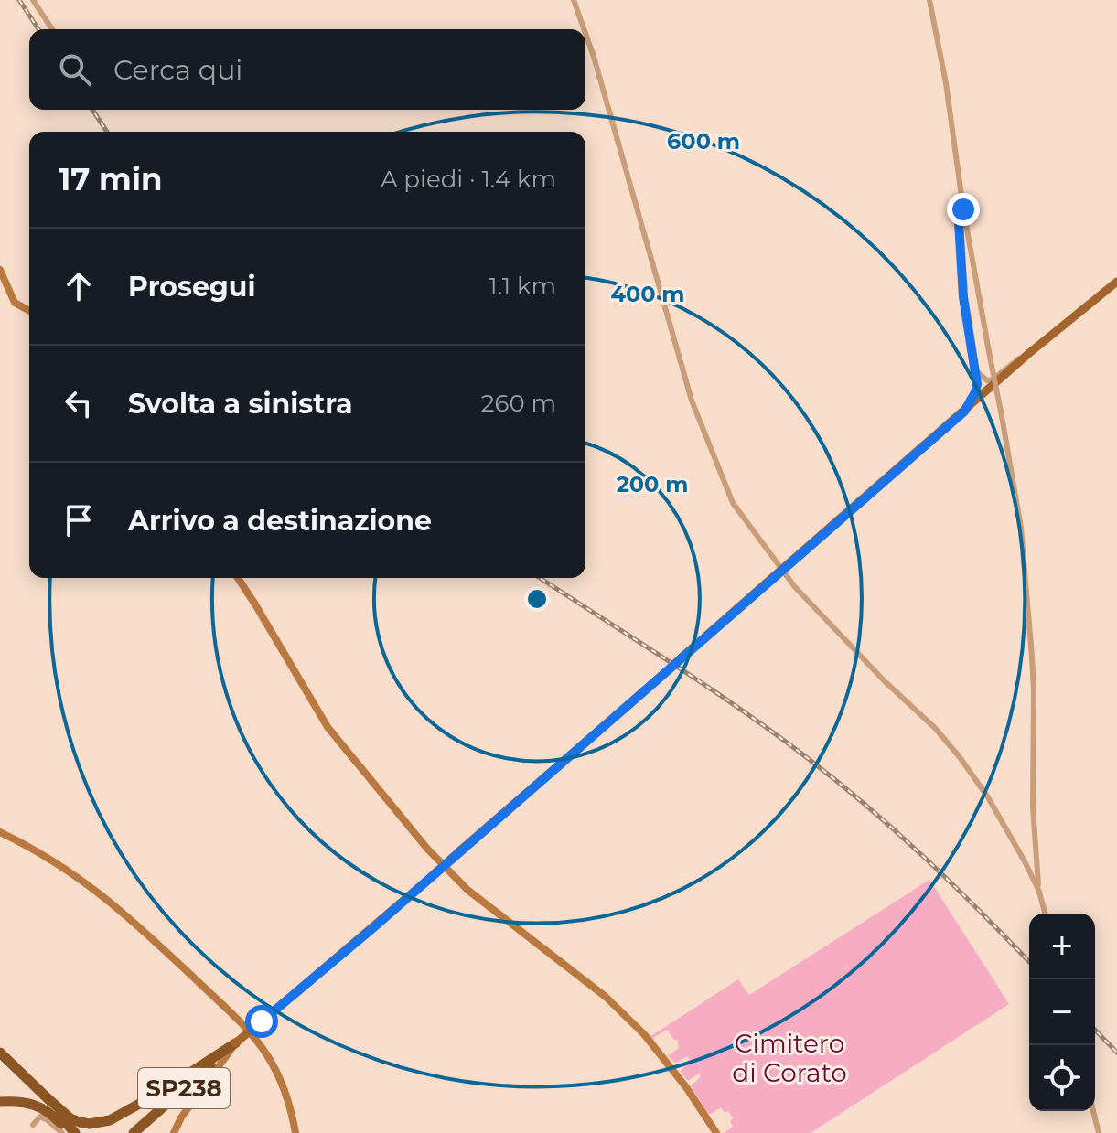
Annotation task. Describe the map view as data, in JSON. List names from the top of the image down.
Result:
{
  "streets": {
    "highway": ["SP238"]
  },
  "parks": ["Cimitero di Corato"],
  "page": {
    "search": "Cerca qui",
    "heading": ["17 min", "A piedi · 1.4 km"],
    "list": [
      ["Prosegui", "1.1 km"],
      ["Svolta a sinistra", "260 m"],
      "Arrivo a destinazione"
    ],
    "map_buttons": ["+", "−"]
  },
  "rings": ["600 m", "400 m", "200 m"]
}
